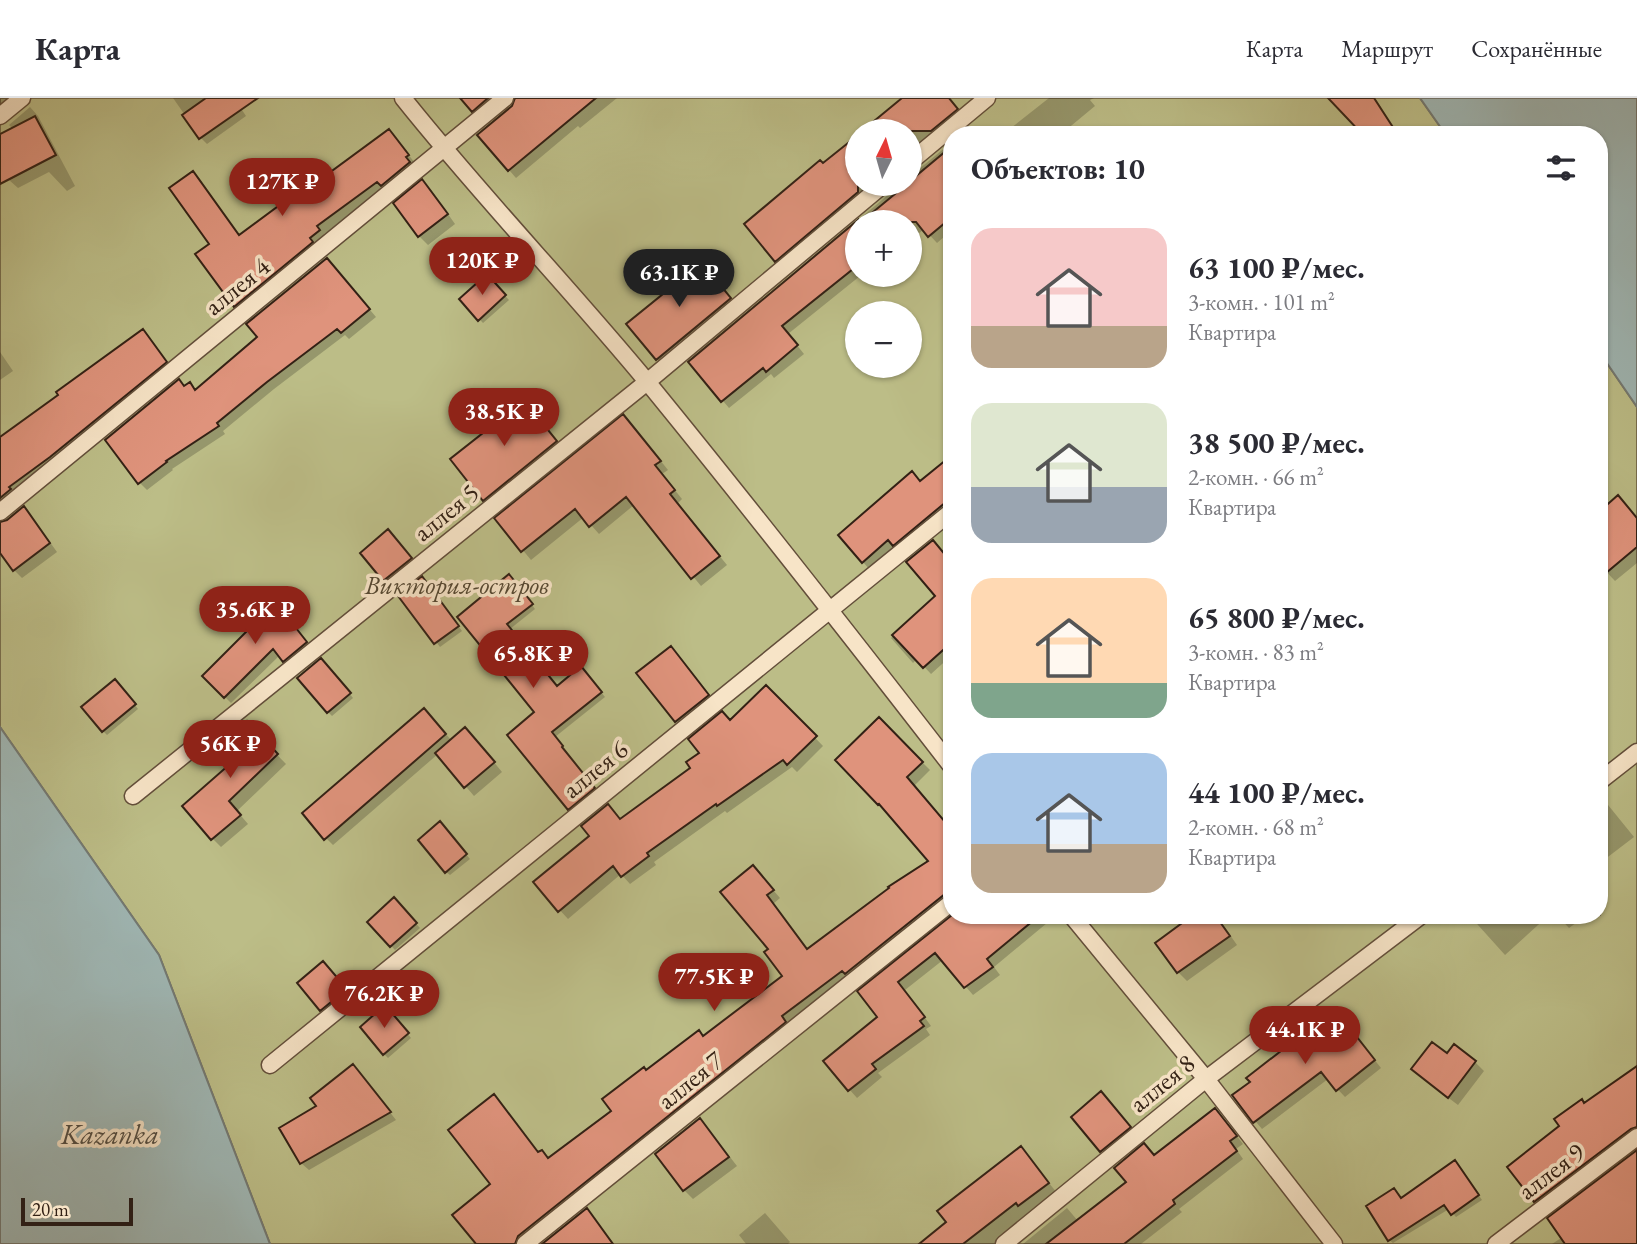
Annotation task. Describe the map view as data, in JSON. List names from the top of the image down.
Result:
{
  "streets": {
    "lane": [
      "аллея 4",
      "аллея 5",
      "аллея 6",
      "аллея 7",
      "аллея 8",
      "аллея 9"
    ]
  },
  "water": ["Kazanka"],
  "parks": ["Виктория-остров"],
  "scale_bar": "20 m",
  "north": "top",
  "page": {
    "header": "Карта",
    "nav": ["Карта", "Маршрут", "Сохранённые"],
    "map_buttons": ["+", "−"],
    "heading": "Объектов: 10",
    "price": [
      "127K ₽",
      "120K ₽",
      "63.1K ₽",
      "38.5K ₽",
      "35.6K ₽",
      "65.8K ₽",
      "56K ₽",
      "77.5K ₽",
      "76.2K ₽",
      "44.1K ₽"
    ],
    "list": [
      {
        "name": "63 100 ₽/мес.",
        "note": "3-комн. · 101 m² · Квартира"
      },
      {
        "name": "38 500 ₽/мес.",
        "note": "2-комн. · 66 m² · Квартира"
      },
      {
        "name": "65 800 ₽/мес.",
        "note": "3-комн. · 83 m² · Квартира"
      },
      {
        "name": "44 100 ₽/мес.",
        "note": "2-комн. · 68 m² · Квартира"
      }
    ],
    "scale": "20 m"
  }
}
